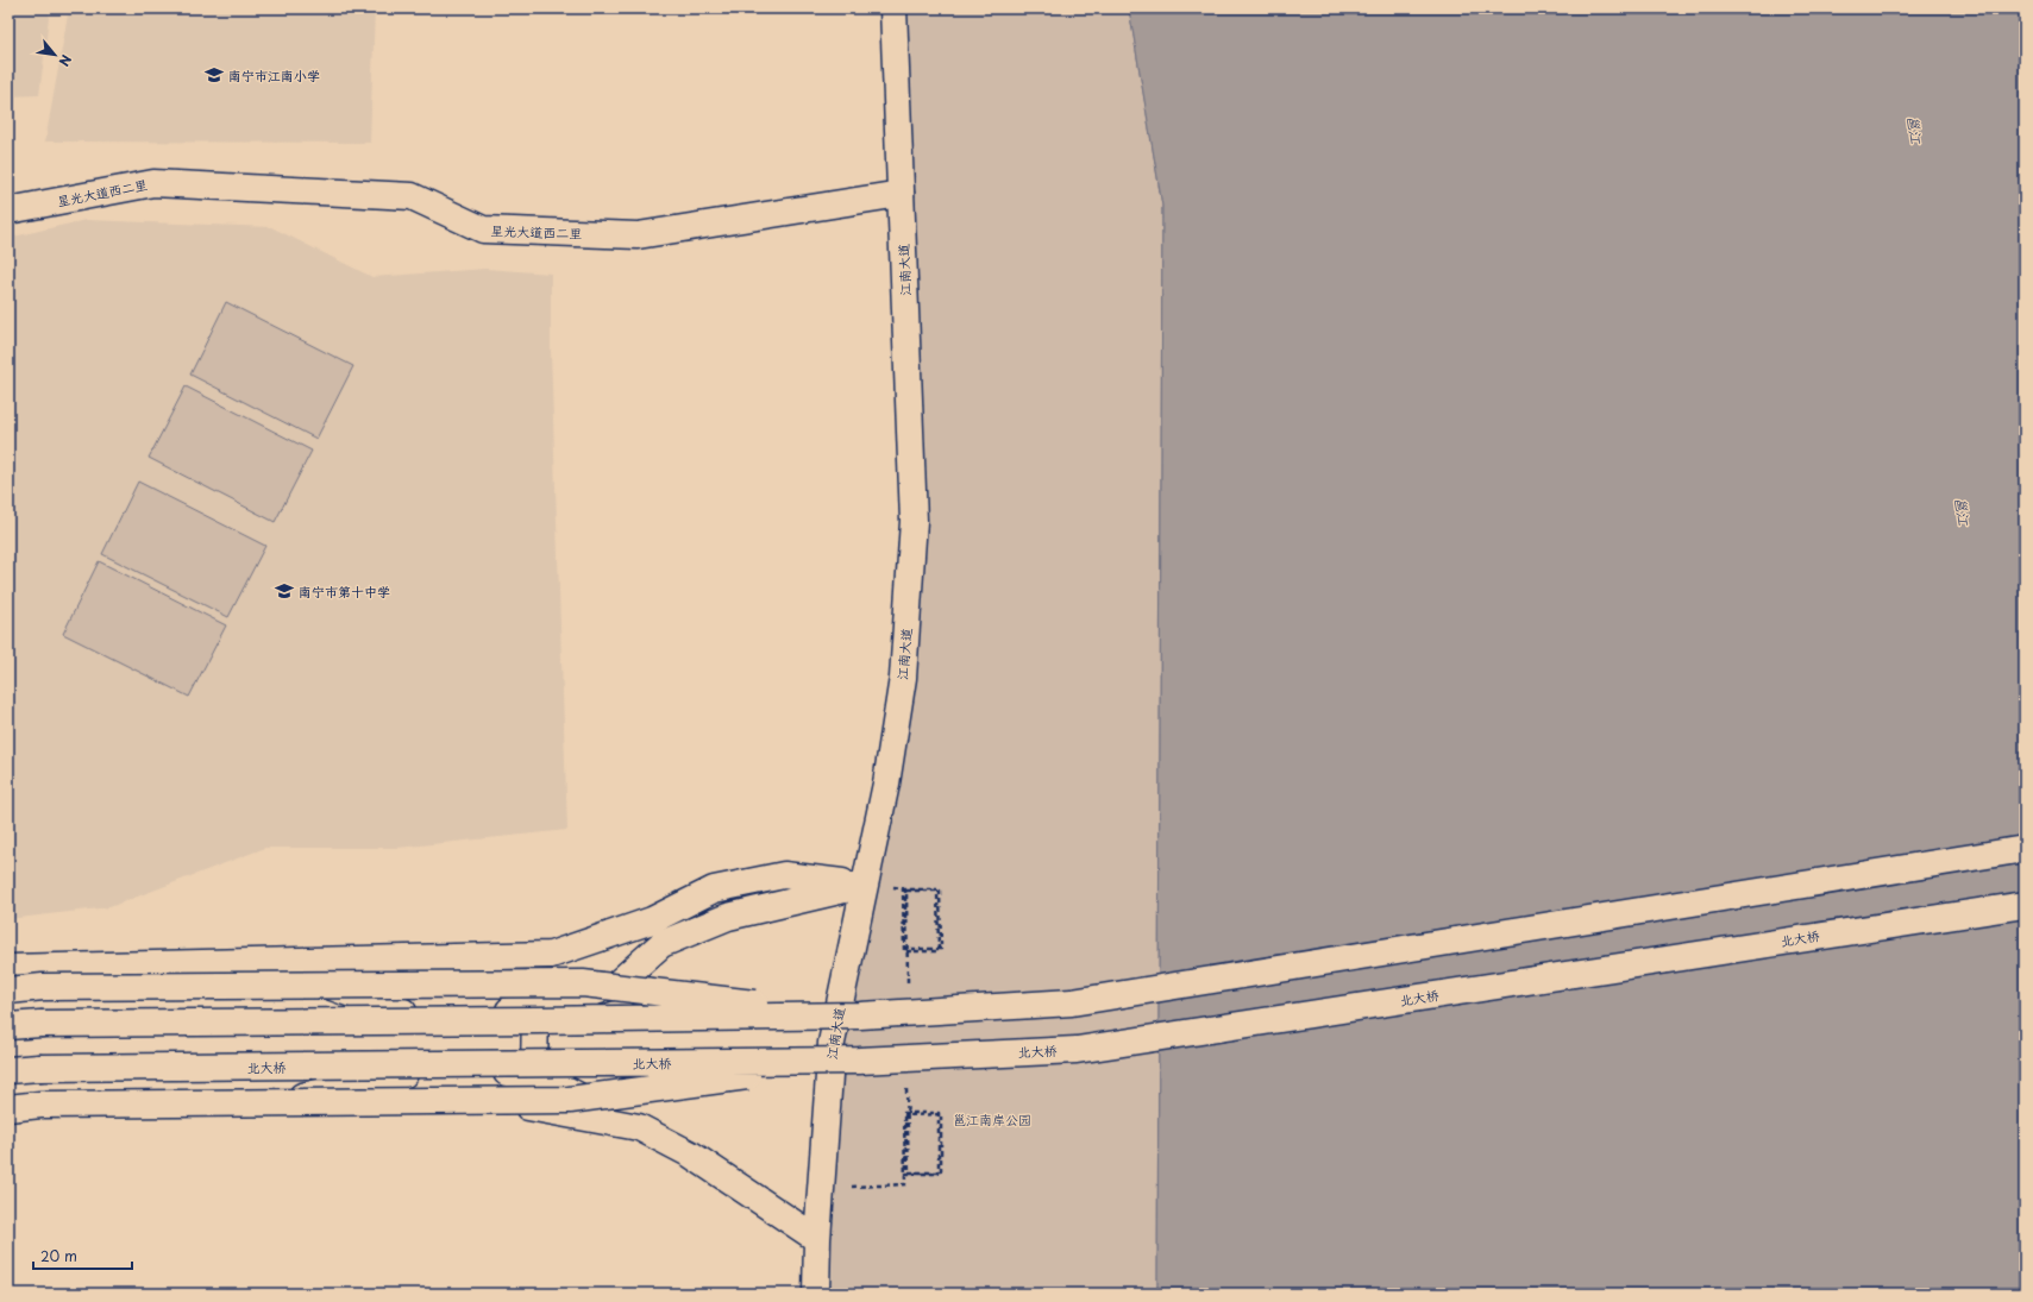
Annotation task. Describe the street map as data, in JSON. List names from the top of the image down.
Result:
{
  "streets": {
    "main road": ["星光大道西二里", "江南大道", "北大桥"]
  },
  "crossings": [
    ["星光大道西二里", "江南大道"]
  ],
  "water": ["邕江"],
  "parks": ["邕江南岸公园"],
  "places": {
    "school or university": ["南宁市江南小学", "南宁市第十中学"]
  },
  "scale_bar": "20 m",
  "north": "bottom right"
}
